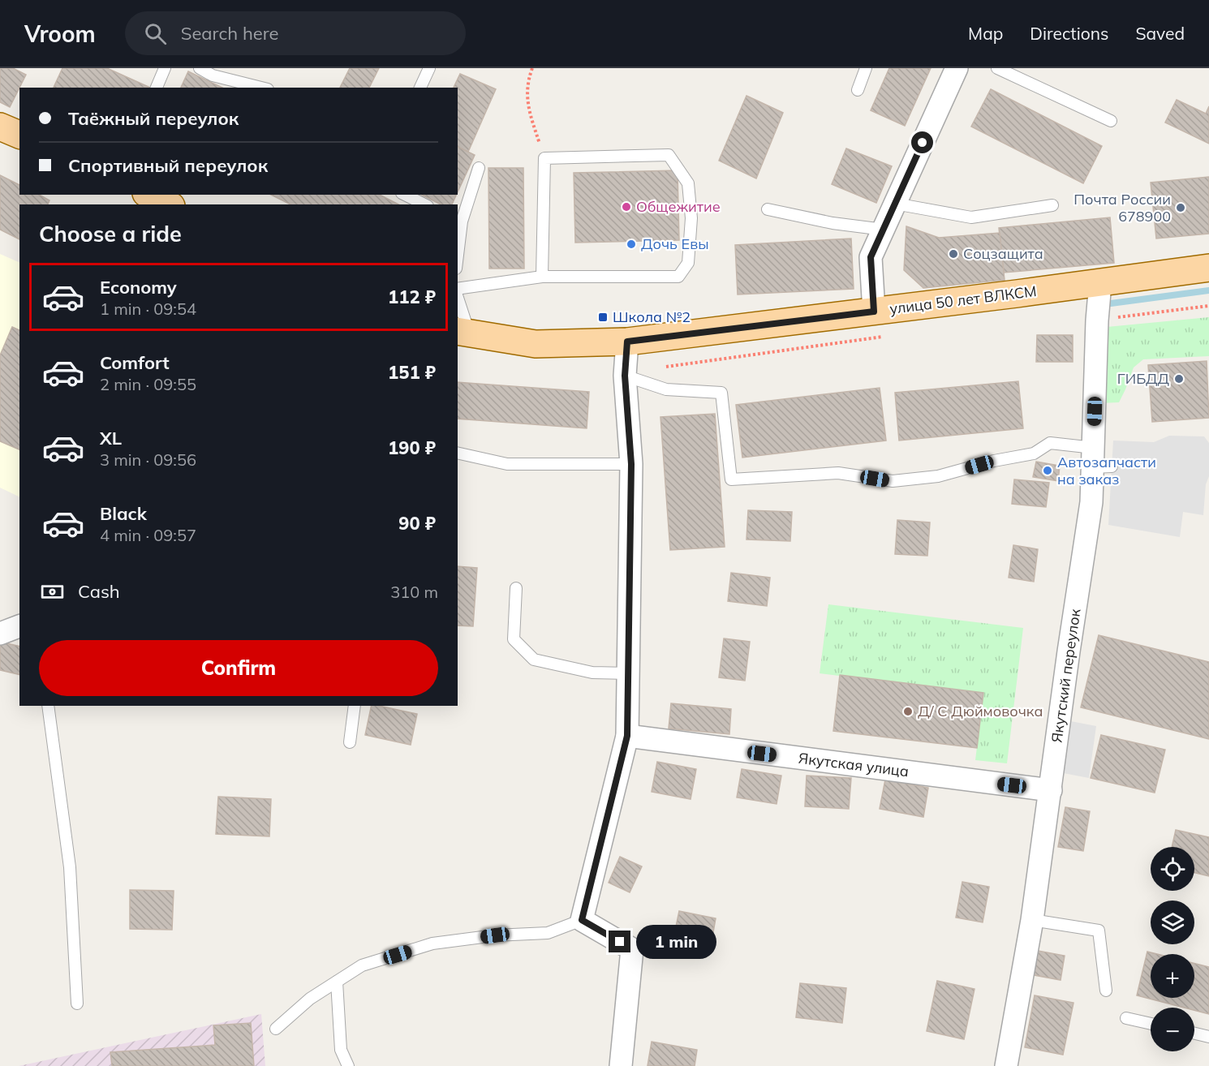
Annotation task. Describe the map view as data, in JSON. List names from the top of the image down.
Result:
{
  "streets": {
    "main road": ["улица 50 лет ВЛКСМ"],
    "street": ["Якутский переулок", "Якутская улица"]
  },
  "crossings": [
    ["улица 50 лет ВЛКСМ", "Якутский переулок"],
    ["Якутский переулок", "Якутская улица"]
  ],
  "places": {
    "other": [
      "Общежитие",
      "Почта России 678900",
      "Дочь Евы",
      "Соцзащита",
      "ГИБДД",
      "Автозапчасти на заказ",
      "Д/ С Дюймовочка"
    ],
    "transit": ["Школа №2"]
  },
  "page": {
    "header": "Vroom",
    "search": "Search here",
    "nav": ["Map", "Directions", "Saved"],
    "banner": ["Таёжный переулок", "Спортивный переулок"],
    "heading": "Choose a ride",
    "list": [
      {
        "name": "Economy",
        "note": "1 min · 09:54",
        "value": "112 ₽"
      },
      {
        "name": "Comfort",
        "note": "2 min · 09:55",
        "value": "151 ₽"
      },
      {
        "name": "XL",
        "note": "3 min · 09:56",
        "value": "190 ₽"
      },
      {
        "name": "Black",
        "note": "4 min · 09:57",
        "value": "90 ₽"
      }
    ],
    "pay": ["Cash", "310 m"],
    "buttons": "Confirm",
    "map_buttons": ["+", "−"],
    "bubble": "1 min"
  }
}
